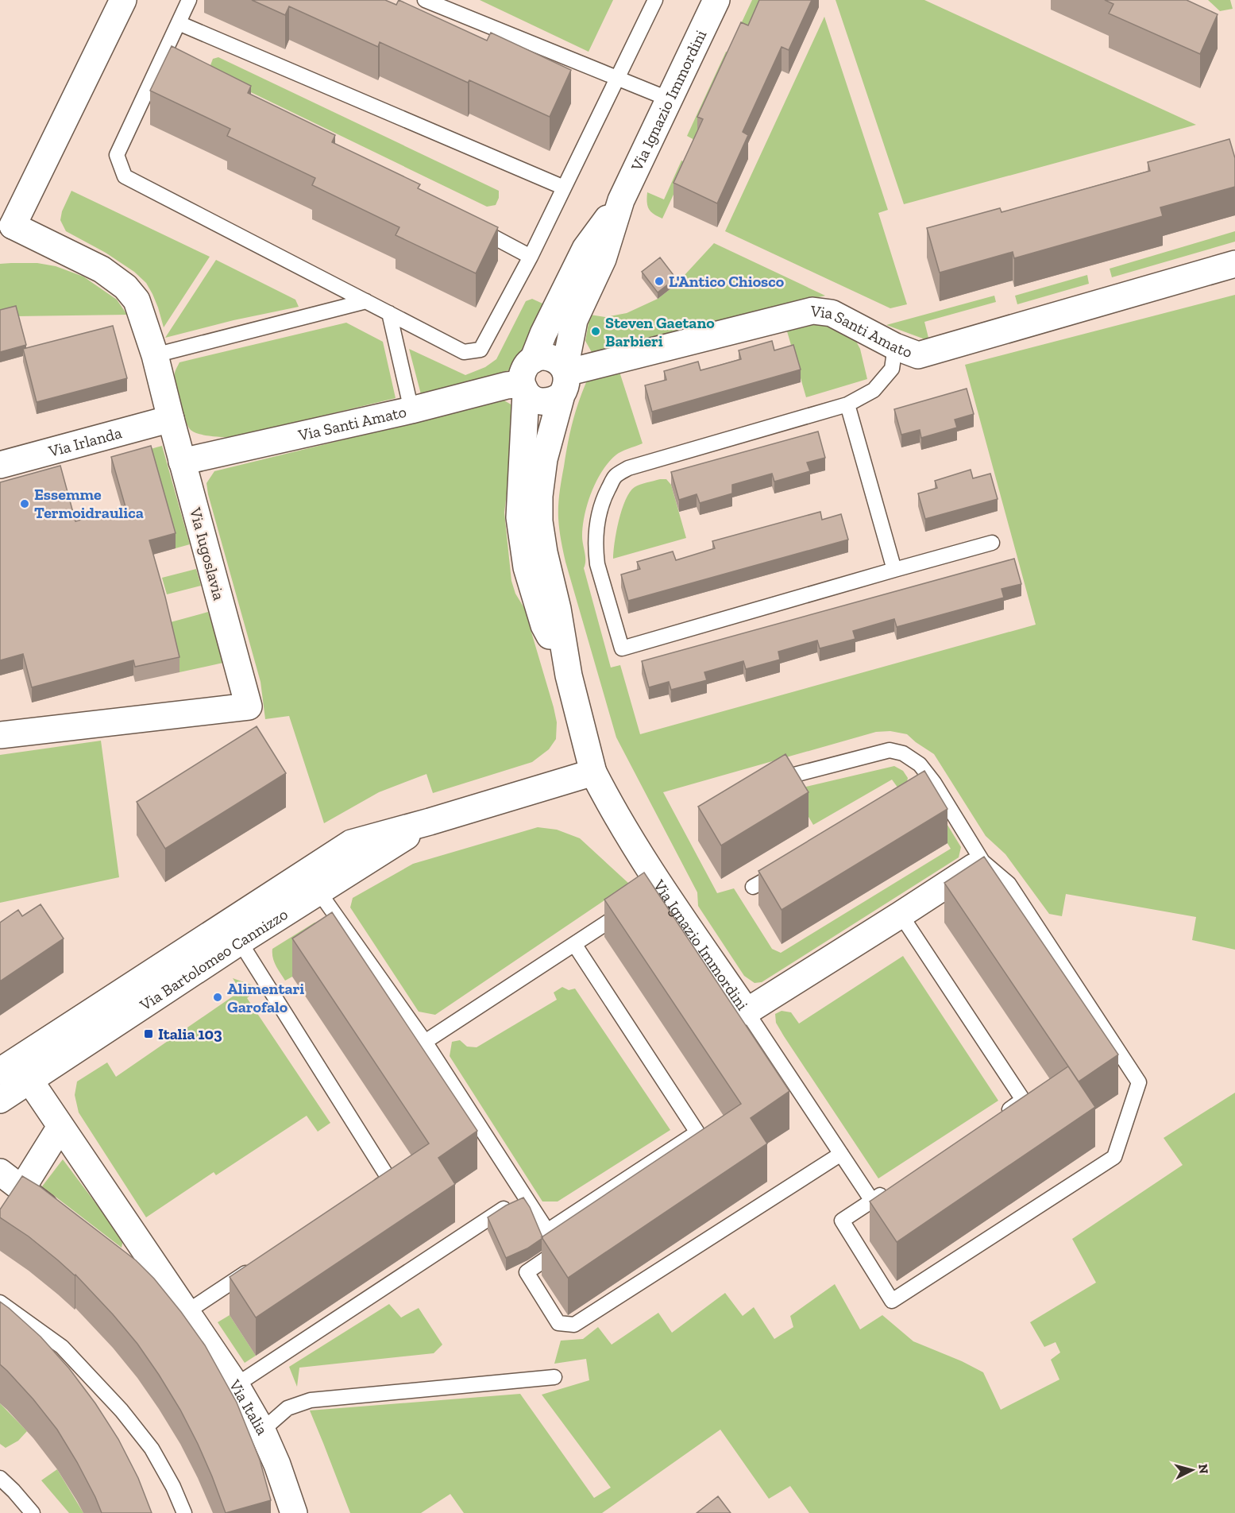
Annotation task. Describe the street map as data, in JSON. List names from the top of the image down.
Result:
{
  "streets": {
    "street": [
      "Via Ignazio Immordini",
      "Via Santi Amato",
      "Via Irlanda",
      "Via Iugoslavia",
      "Via Bartolomeo Cannizzo",
      "Via Italia"
    ]
  },
  "crossings": [
    ["Via Ignazio Immordini", "Via Bartolomeo Cannizzo"],
    ["Via Santi Amato", "Via Iugoslavia"],
    ["Via Irlanda", "Via Iugoslavia"],
    ["Via Bartolomeo Cannizzo", "Via Italia"]
  ],
  "places": {
    "other": [
      "L'Antico Chiosco",
      "Steven Gaetano Barbieri",
      "Essemme Termoidraulica",
      "Alimentari Garofalo"
    ],
    "transit": ["Italia 103"]
  },
  "north": "right"
}
